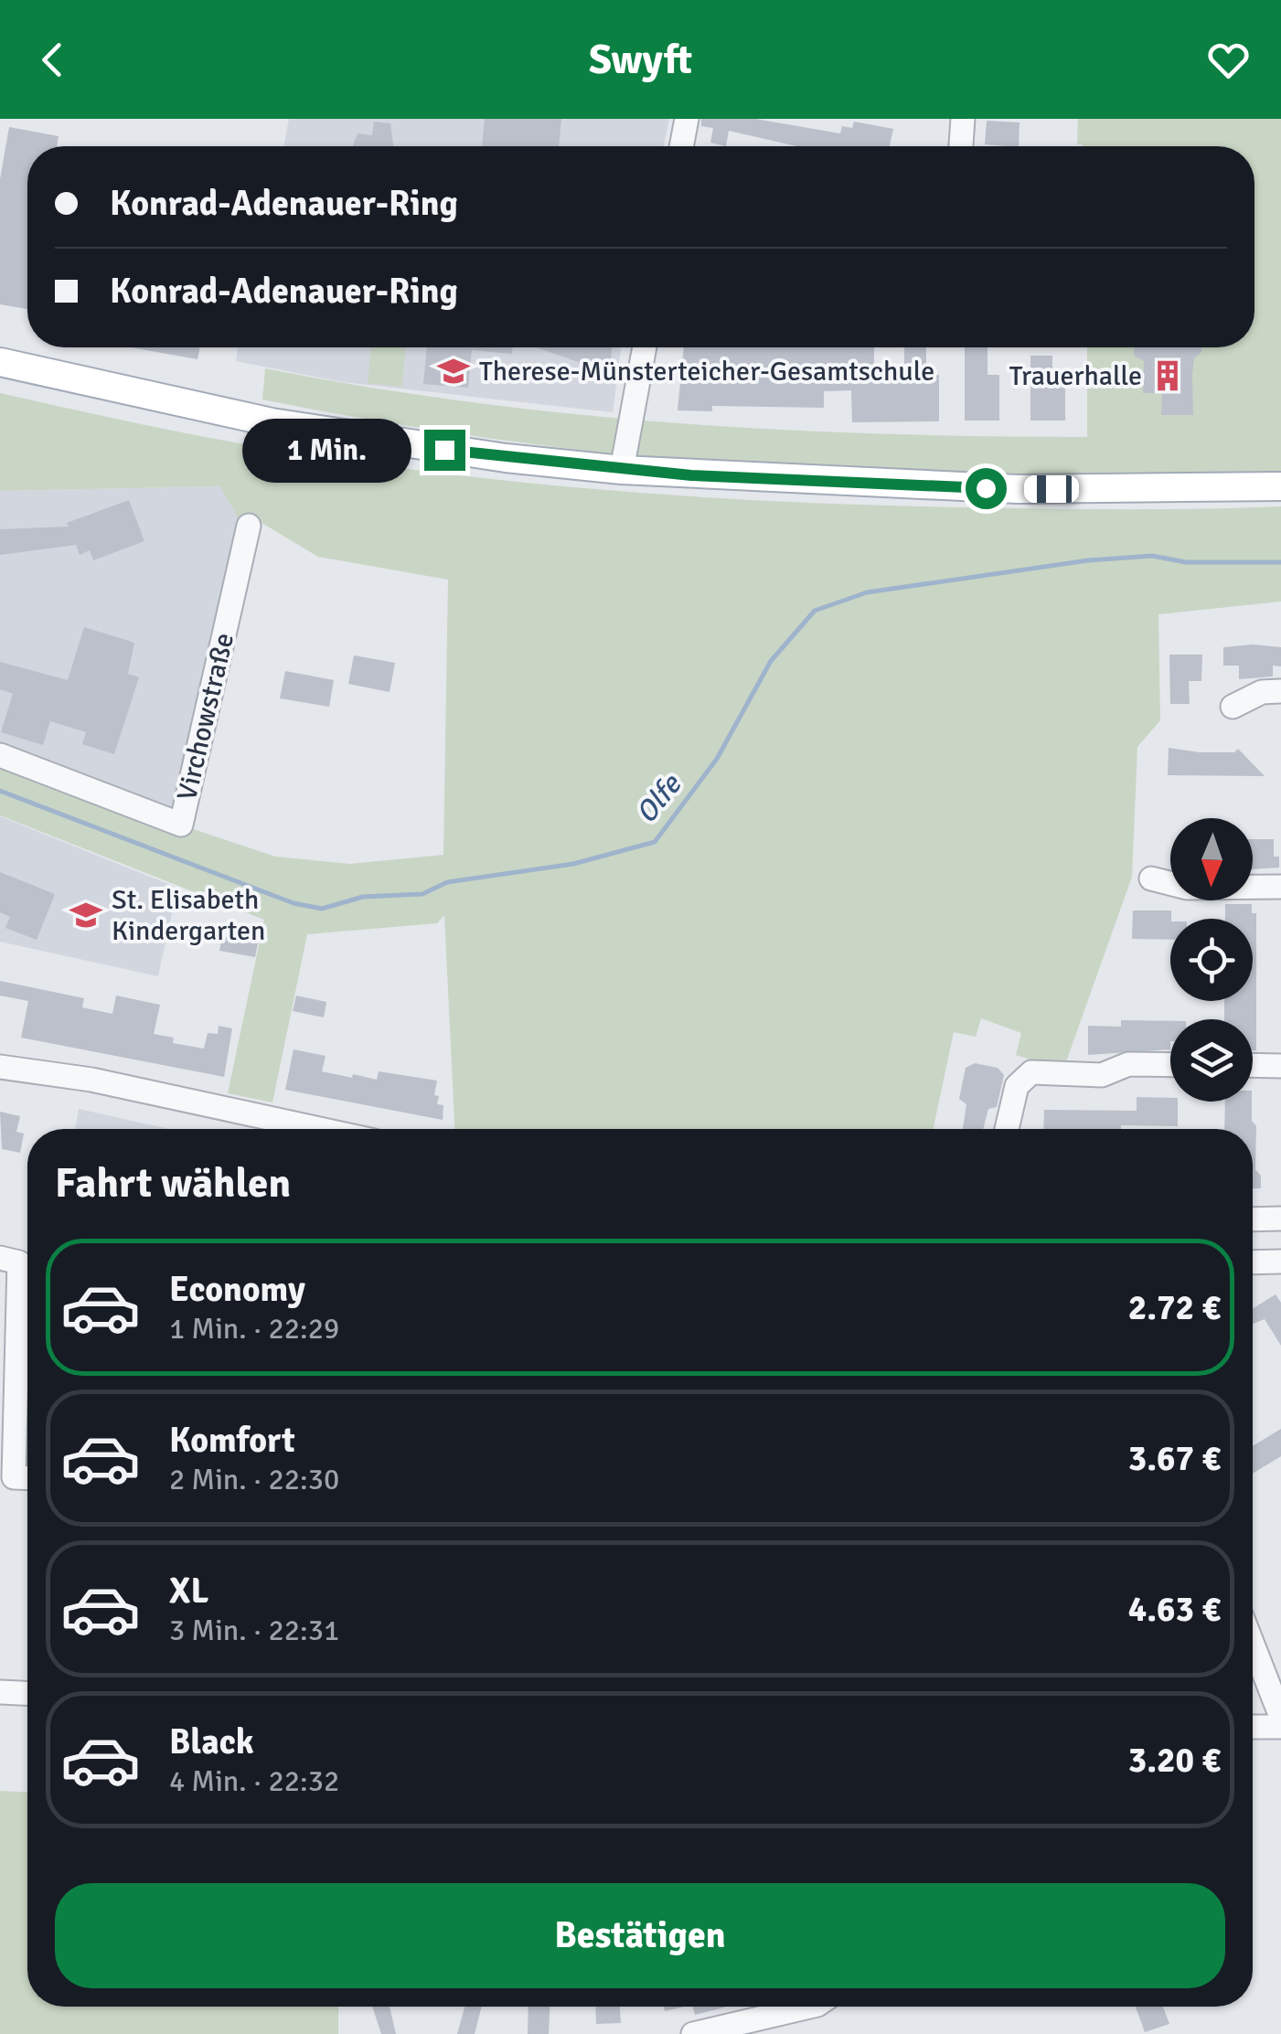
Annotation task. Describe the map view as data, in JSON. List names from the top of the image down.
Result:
{
  "streets": {
    "street": ["Virchowstraße"]
  },
  "water": ["Olfe"],
  "places": {
    "school or university": ["Therese-Münsterteicher-Gesamtschule", "St. Elisabeth Kindergarten"],
    "building": ["Trauerhalle"]
  },
  "north": "bottom",
  "page": {
    "header": "Swyft",
    "banner": ["Konrad-Adenauer-Ring", "Konrad-Adenauer-Ring"],
    "bubble": "1 Min.",
    "heading": "Fahrt wählen",
    "list": [
      {
        "name": "Economy",
        "note": "1 Min. · 22:29",
        "value": "2.72 €"
      },
      {
        "name": "Komfort",
        "note": "2 Min. · 22:30",
        "value": "3.67 €"
      },
      {
        "name": "XL",
        "note": "3 Min. · 22:31",
        "value": "4.63 €"
      },
      {
        "name": "Black",
        "note": "4 Min. · 22:32",
        "value": "3.20 €"
      }
    ],
    "buttons": "Bestätigen"
  }
}
